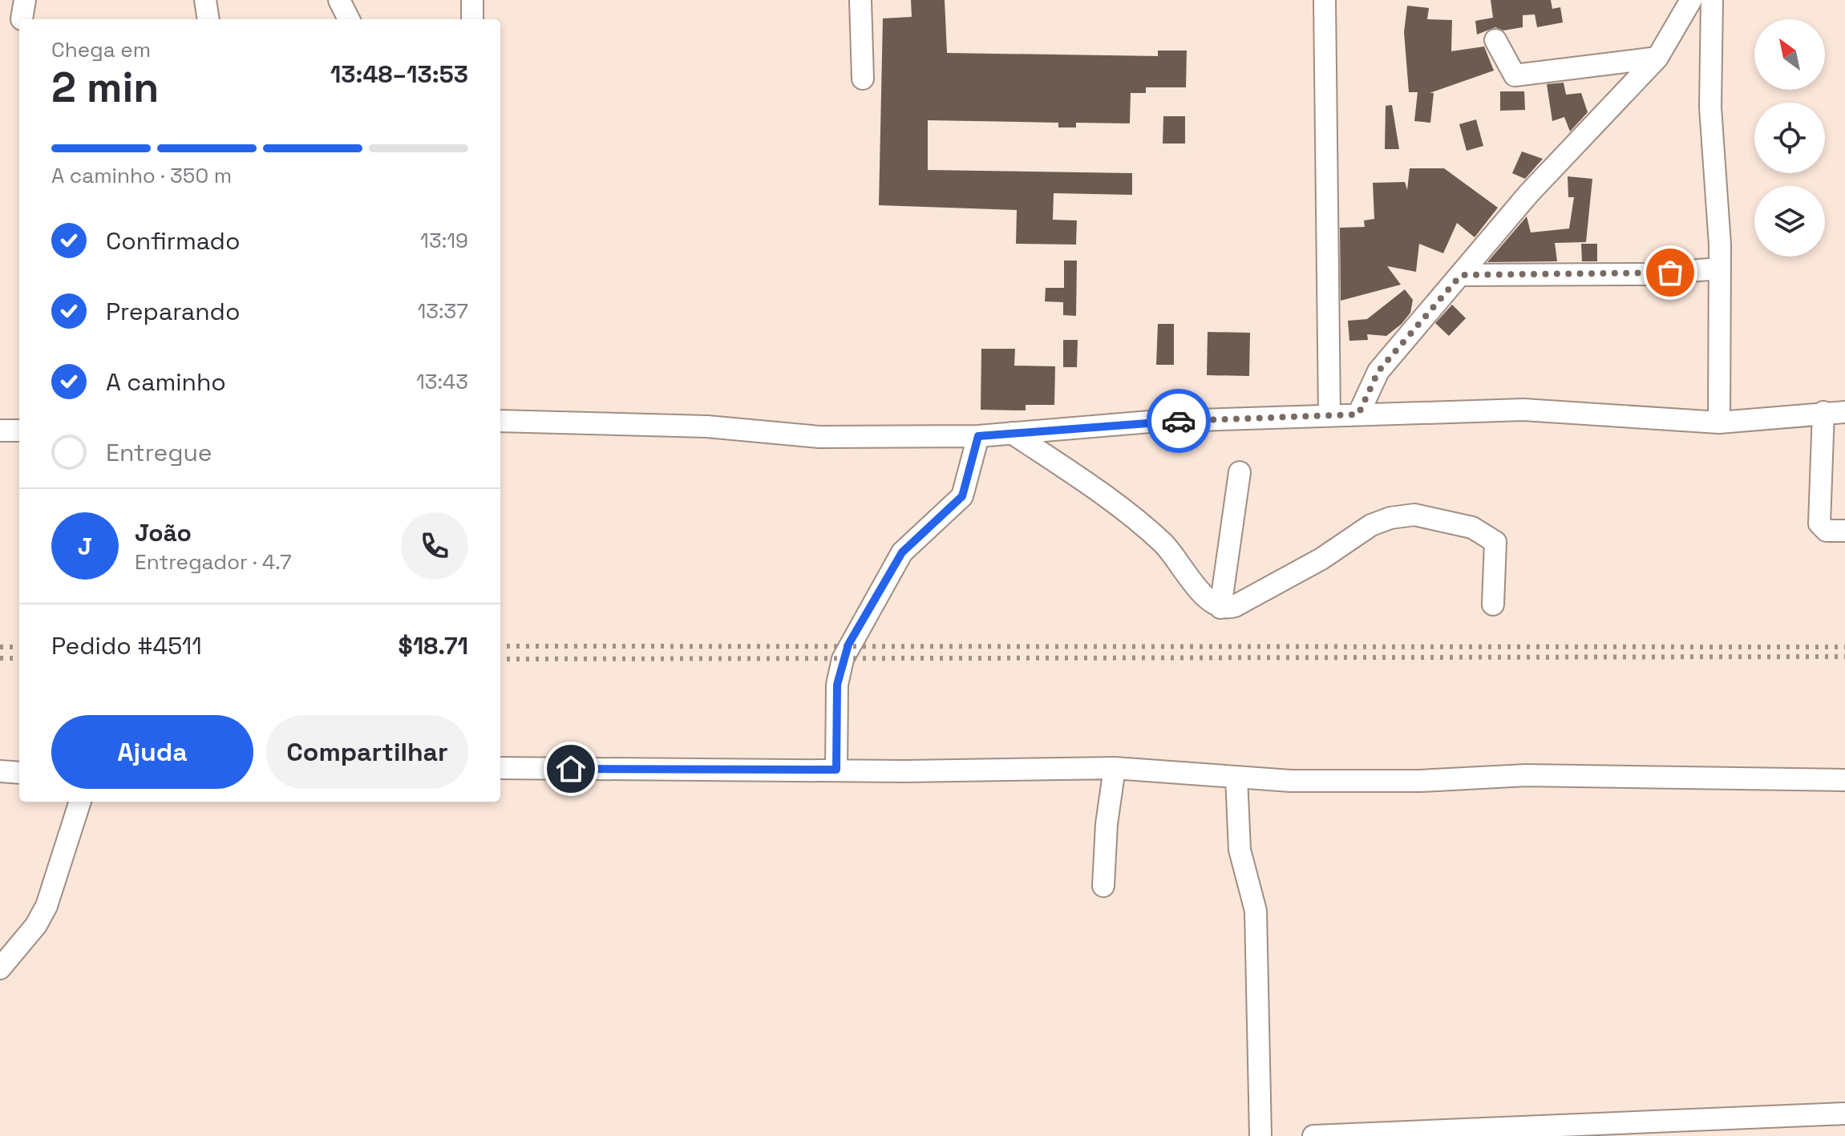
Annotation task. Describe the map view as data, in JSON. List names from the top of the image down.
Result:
{
  "north": "top left",
  "page": {
    "heading": ["2 min", "Chega em", "13:48–13:53"],
    "panel": [
      "João",
      "Entregador · 4.7",
      "Pedido #4511",
      "$18.71"
    ],
    "bar": "A caminho · 350 m",
    "list": [
      ["Confirmado", "13:19"],
      ["Preparando", "13:37"],
      ["A caminho", "13:43"],
      "Entregue"
    ],
    "round": "J",
    "buttons": ["Ajuda", "Compartilhar"]
  }
}
